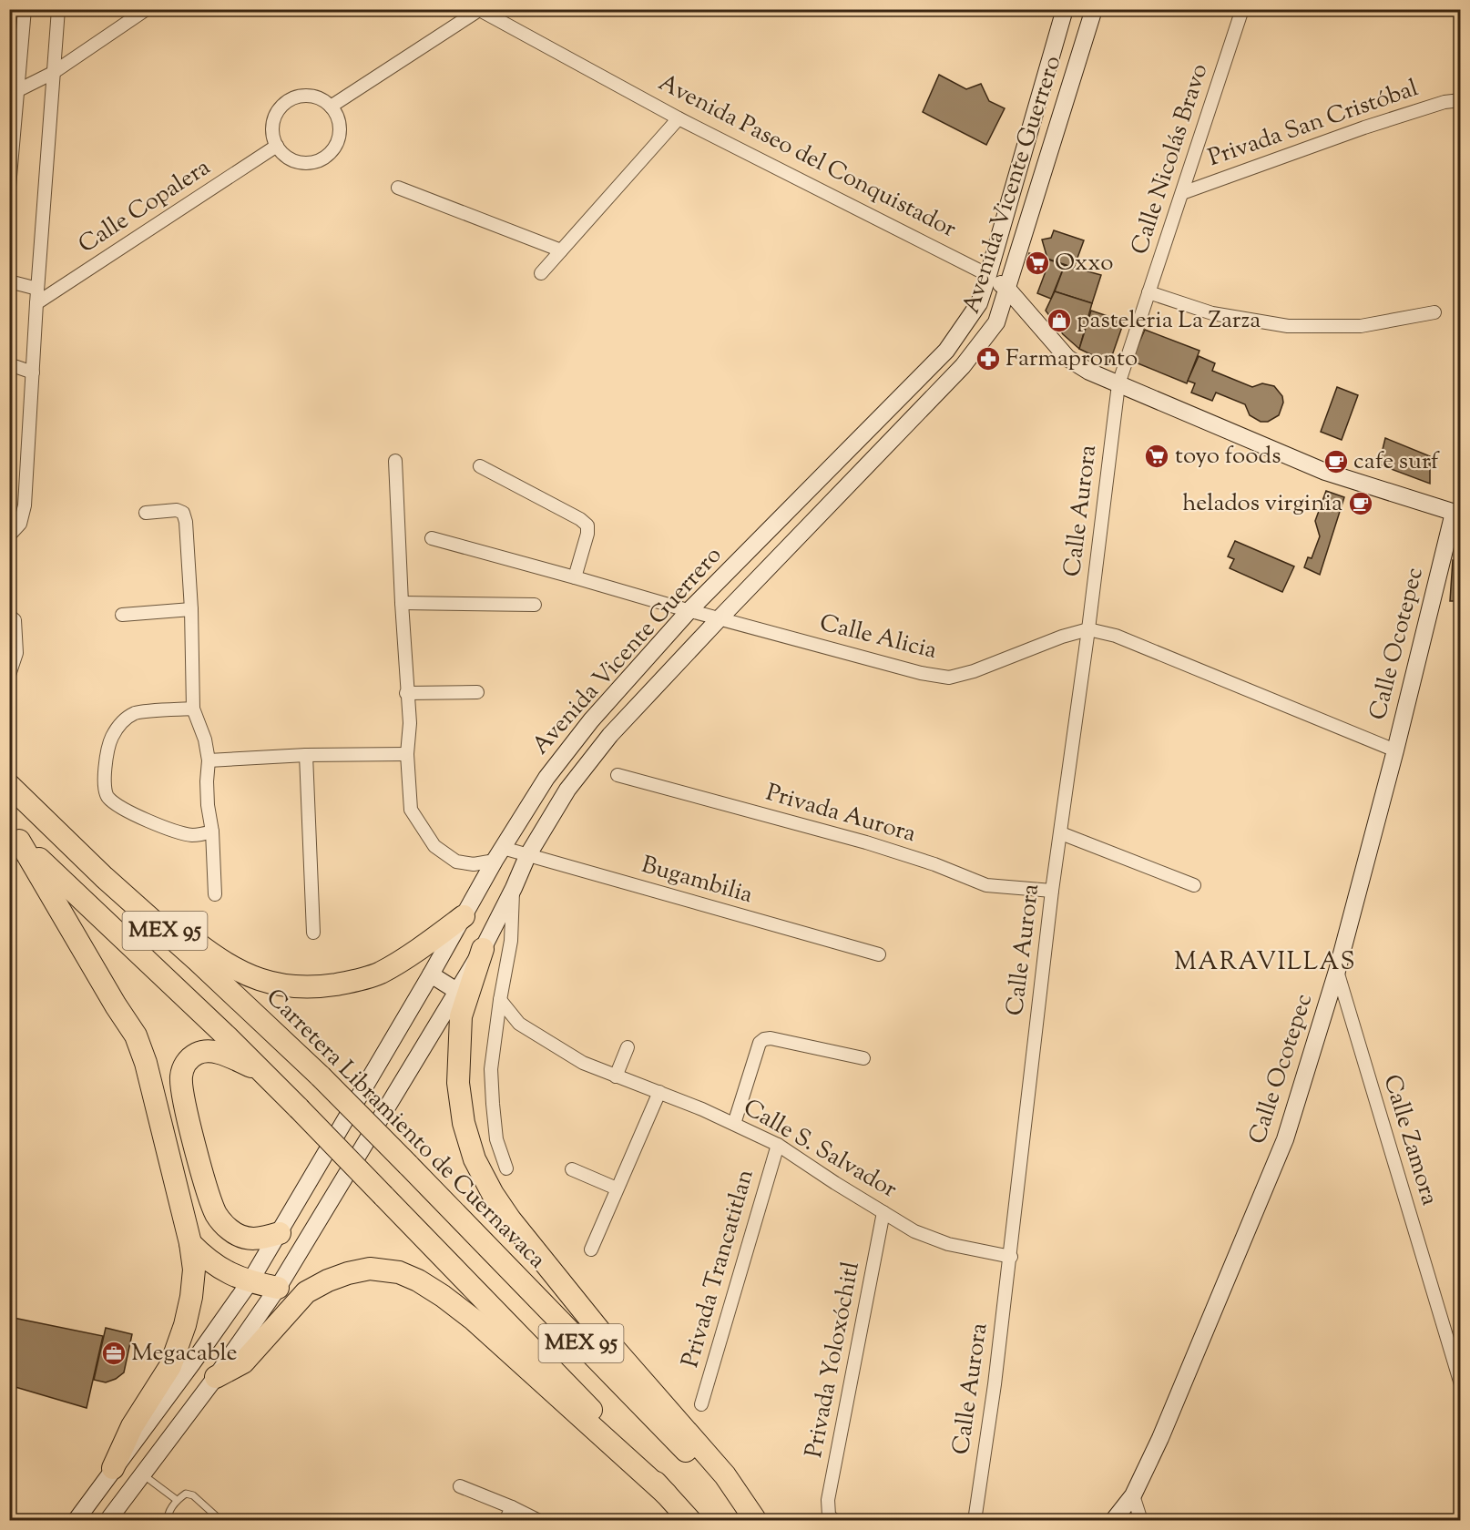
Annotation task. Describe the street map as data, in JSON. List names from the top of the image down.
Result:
{
  "streets": {
    "highway": ["MEX 95", "Carretera Libramiento de Cuernavaca"],
    "main road": ["Avenida Paseo del Conquistador", "Avenida Vicente Guerrero", "Calle Ocotepec"],
    "street": [
      "Privada San Cristóbal",
      "Calle Nicolás Bravo",
      "Calle Copalera",
      "Calle Aurora",
      "Calle Alicia",
      "Privada Aurora",
      "Bugambilia",
      "Calle Zamora",
      "Calle S. Salvador",
      "Privada Trancatitlan",
      "Privada Yoloxóchitl"
    ]
  },
  "crossings": [
    ["Privada San Cristóbal", "Calle Nicolás Bravo"],
    ["Avenida Paseo del Conquistador", "Calle Nicolás Bravo"],
    ["Avenida Paseo del Conquistador", "Avenida Vicente Guerrero"],
    ["Avenida Paseo del Conquistador", "Calle Aurora"],
    ["Avenida Paseo del Conquistador", "Calle Ocotepec"],
    ["Calle Nicolás Bravo", "Calle Aurora"],
    ["Avenida Vicente Guerrero", "Calle Alicia"],
    ["Avenida Vicente Guerrero", "Bugambilia"],
    ["Calle Aurora", "Calle Alicia"],
    ["Calle Aurora", "Privada Aurora"],
    ["Calle Aurora", "Calle S. Salvador"],
    ["Calle Alicia", "Calle Ocotepec"],
    ["Calle Ocotepec", "Calle Zamora"],
    ["Calle S. Salvador", "Privada Trancatitlan"],
    ["Calle S. Salvador", "Privada Yoloxóchitl"]
  ],
  "districts": ["MARAVILLAS"],
  "places": {
    "supermarket": ["Oxxo", "toyo foods"],
    "shop": ["pasteleria La Zarza"],
    "pharmacy": ["Farmapronto"],
    "cafe": ["cafe surf", "helados virginia"],
    "office": ["Megacable"]
  }
}
